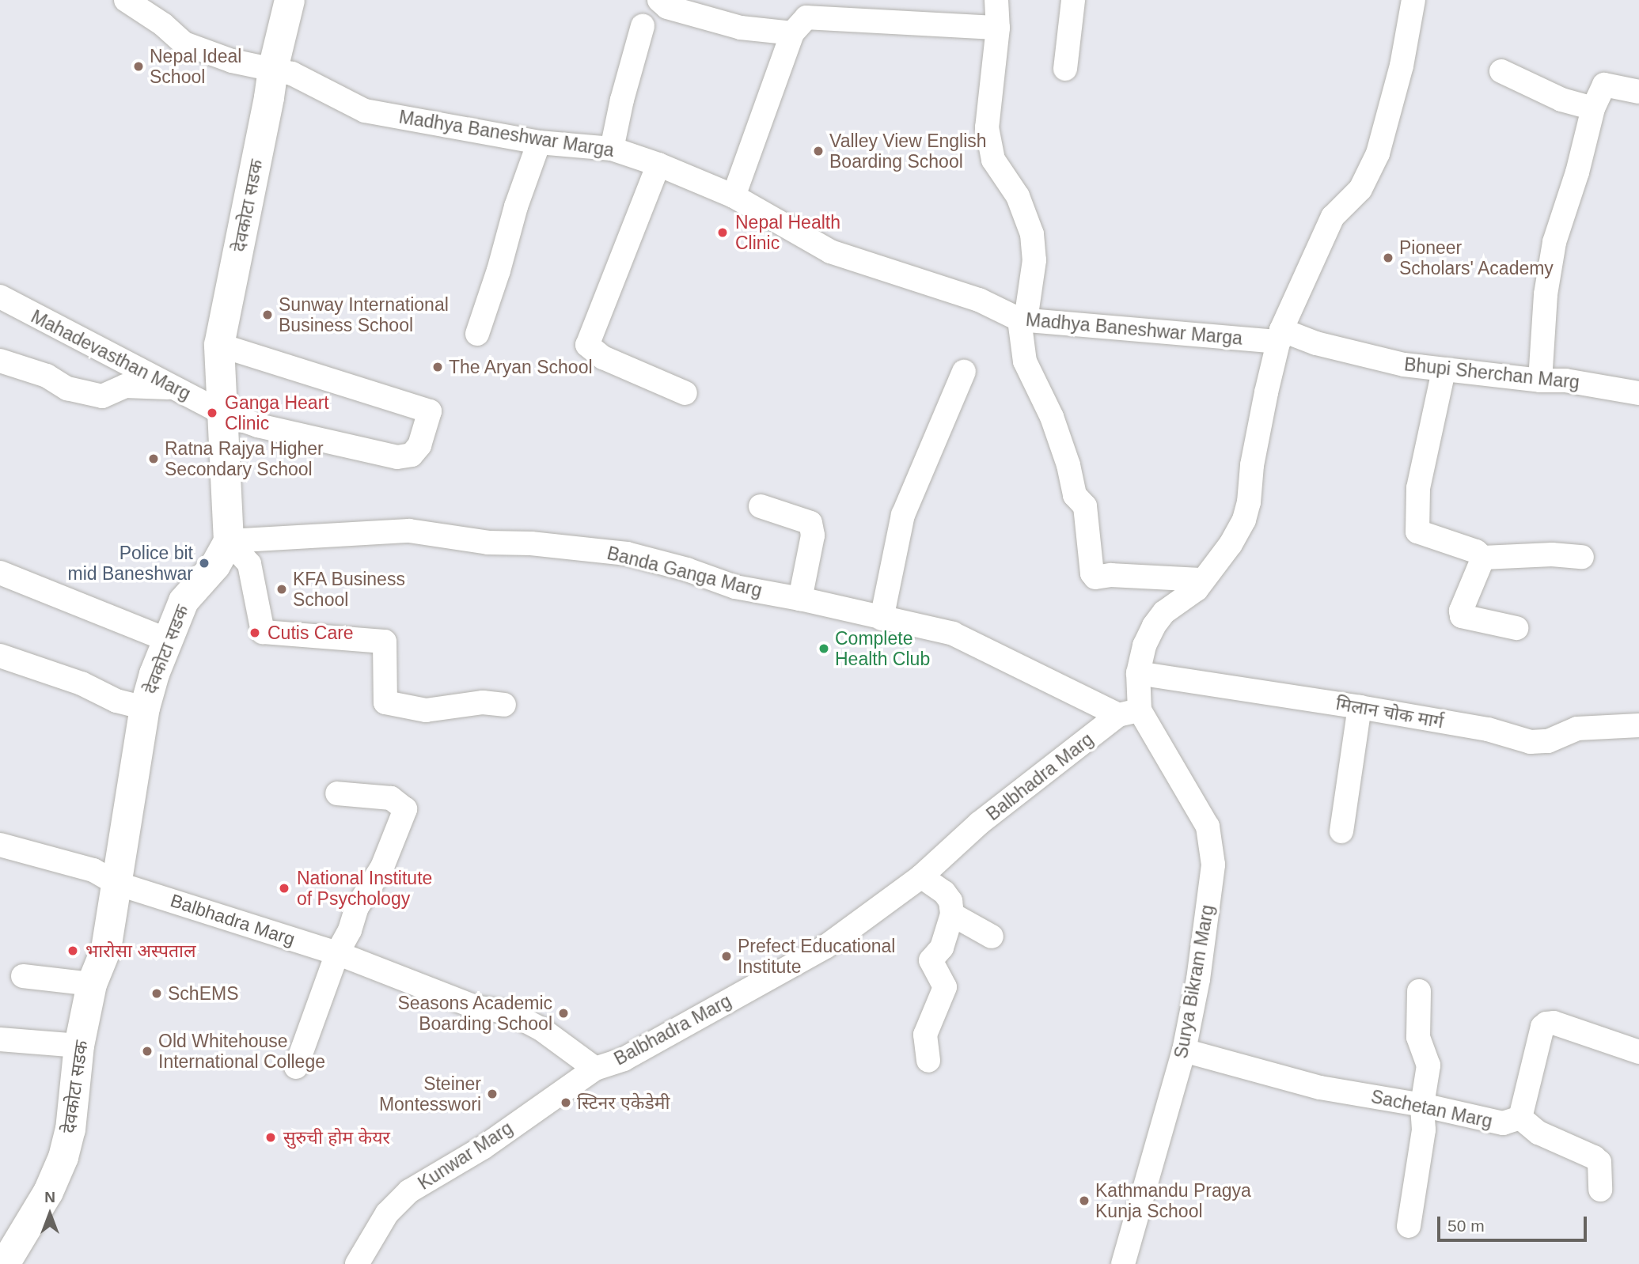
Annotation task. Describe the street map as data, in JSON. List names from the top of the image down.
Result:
{
  "streets": {
    "main road": ["देवकोटा सडक"],
    "street": [
      "Madhya Baneshwar Marga",
      "Mahadevasthan Marg",
      "Bhupi Sherchan Marg",
      "Banda Ganga Marg",
      "मिलान चोक मार्ग",
      "Balbhadra Marg",
      "Surya Bikram Marg",
      "Sachetan Marg",
      "Kunwar Marg"
    ]
  },
  "crossings": [
    ["Madhya Baneshwar Marga", "देवकोटा सडक"],
    ["Madhya Baneshwar Marga", "Bhupi Sherchan Marg"],
    ["देवकोटा सडक", "Mahadevasthan Marg"],
    ["देवकोटा सडक", "Banda Ganga Marg"],
    ["देवकोटा सडक", "Balbhadra Marg"],
    ["Banda Ganga Marg", "Balbhadra Marg"],
    ["Banda Ganga Marg", "Surya Bikram Marg"],
    ["Balbhadra Marg", "Surya Bikram Marg"],
    ["Balbhadra Marg", "Kunwar Marg"],
    ["Surya Bikram Marg", "Sachetan Marg"]
  ],
  "places": [
    "Nepal Ideal School",
    "Valley View English Boarding School",
    "Nepal Health Clinic",
    "Pioneer Scholars' Academy",
    "Sunway International Business School",
    "The Aryan School",
    "Ganga Heart Clinic",
    "Ratna Rajya Higher Secondary School",
    "Police bit mid Baneshwar",
    "KFA Business School",
    "Cutis Care",
    "Complete Health Club",
    "National Institute of Psychology",
    "भारोसा अस्पताल",
    "Prefect Educational Institute",
    "SchEMS",
    "Seasons Academic Boarding School",
    "Old Whitehouse International College",
    "Steiner Montesswori",
    "स्टिनर एकेडेमी",
    "सुरुची होम केयर",
    "Kathmandu Pragya Kunja School"
  ],
  "scale_bar": "50 m",
  "north": "top"
}
